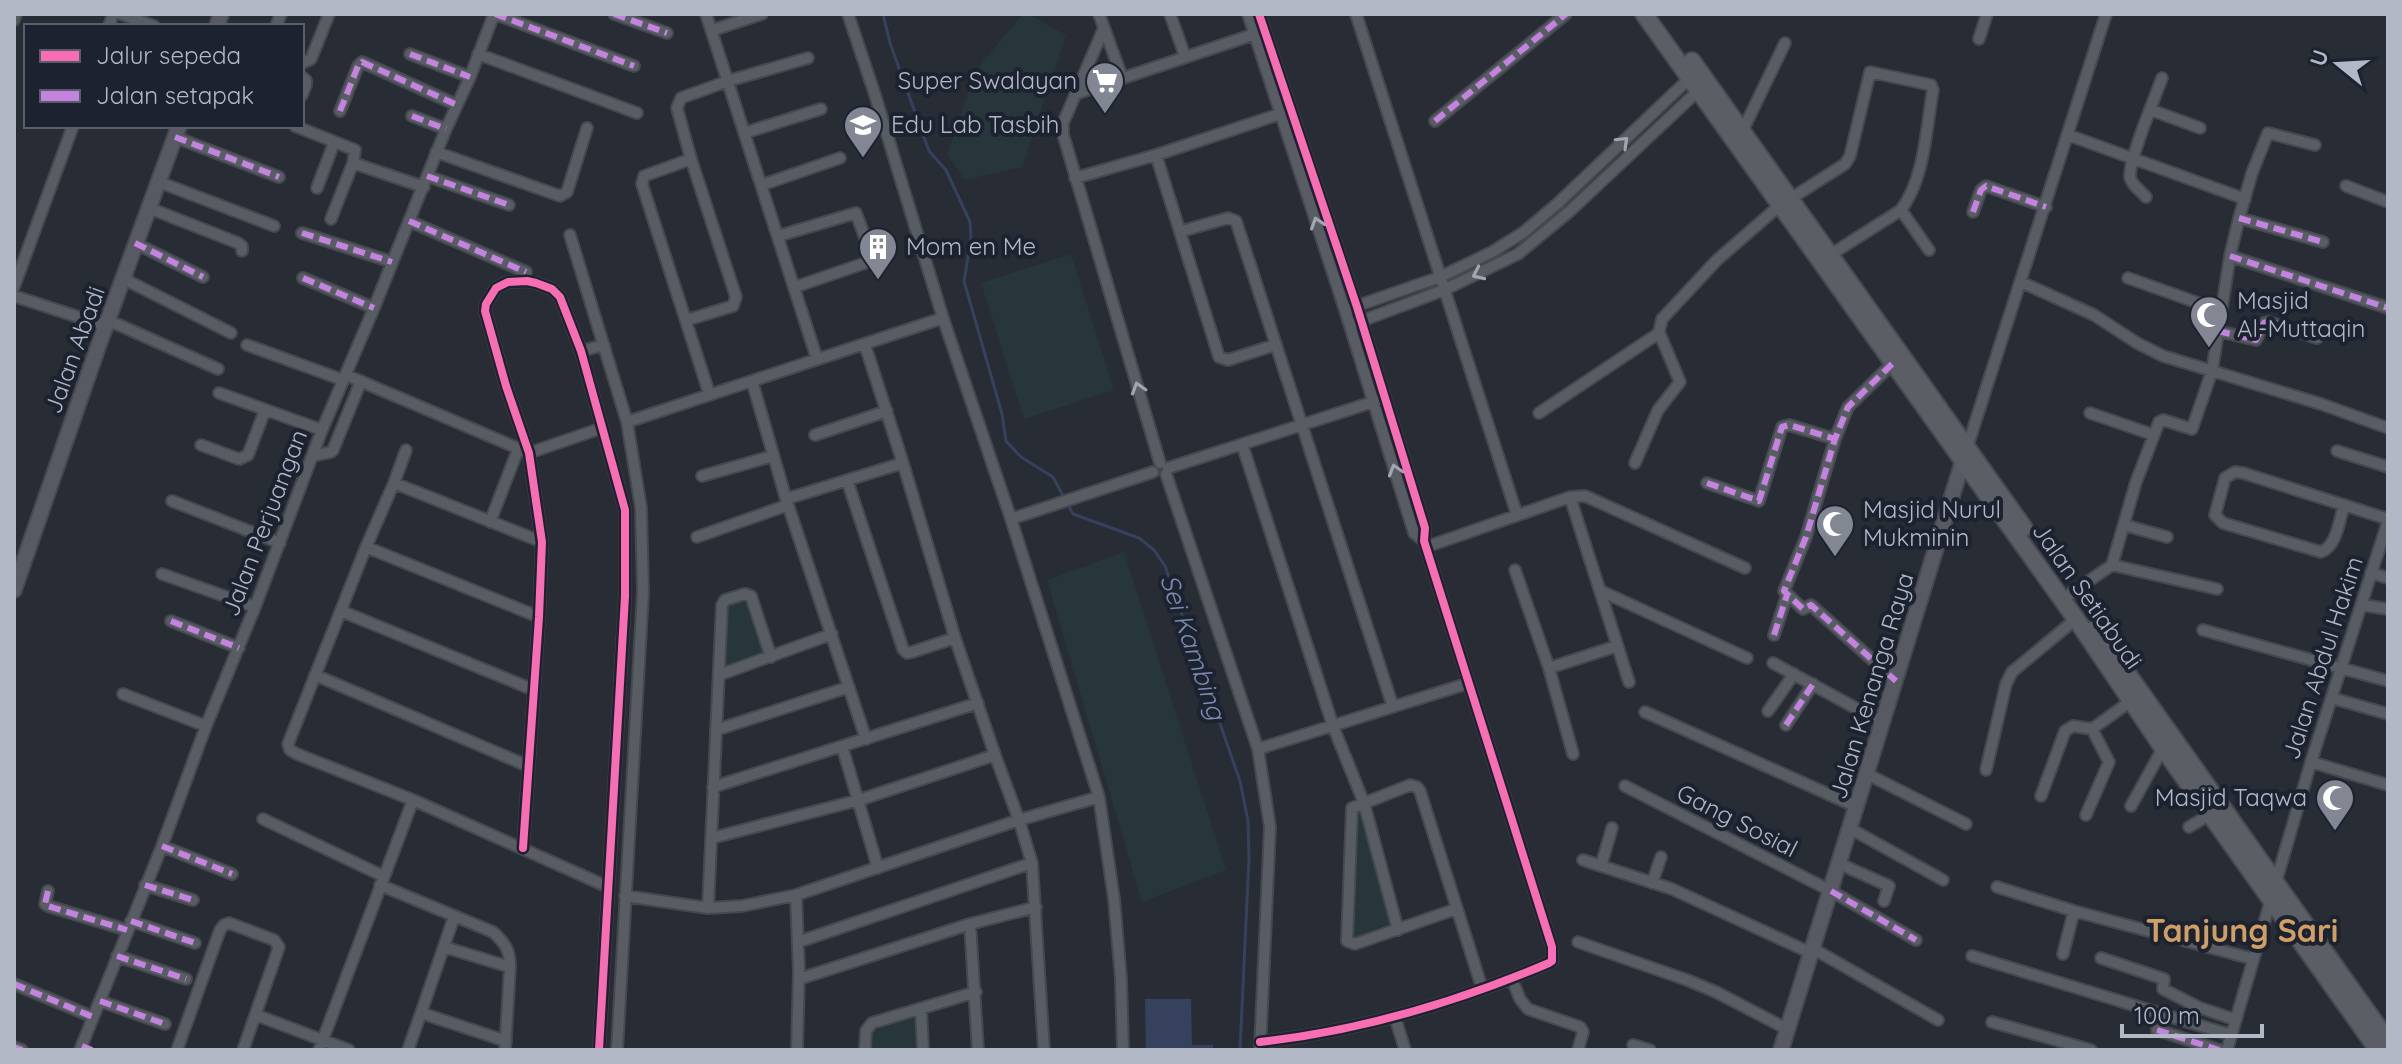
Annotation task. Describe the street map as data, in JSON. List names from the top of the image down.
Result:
{
  "streets": {
    "main road": ["Jalan Setiabudi"],
    "street": [
      "Jalan Abadi",
      "Jalan Perjuangan",
      "Jalan Abdul Hakim",
      "Jalan Kenanga Raya",
      "Gang Sosial"
    ]
  },
  "crossings": [
    ["Jalan Setiabudi", "Jalan Abdul Hakim"],
    ["Jalan Setiabudi", "Jalan Kenanga Raya"],
    ["Jalan Kenanga Raya", "Gang Sosial"]
  ],
  "districts": ["Tanjung Sari"],
  "water": ["Sei Kambing"],
  "places": {
    "supermarket": ["Super Swalayan"],
    "school or university": ["Edu Lab Tasbih"],
    "building": ["Mom en Me"],
    "mosque": ["Masjid Al-Muttaqin", "Masjid Nurul Mukminin", "Masjid Taqwa"]
  },
  "legend": ["Jalur sepeda", "Jalan setapak"],
  "scale_bar": "100 m",
  "north": "left"
}
